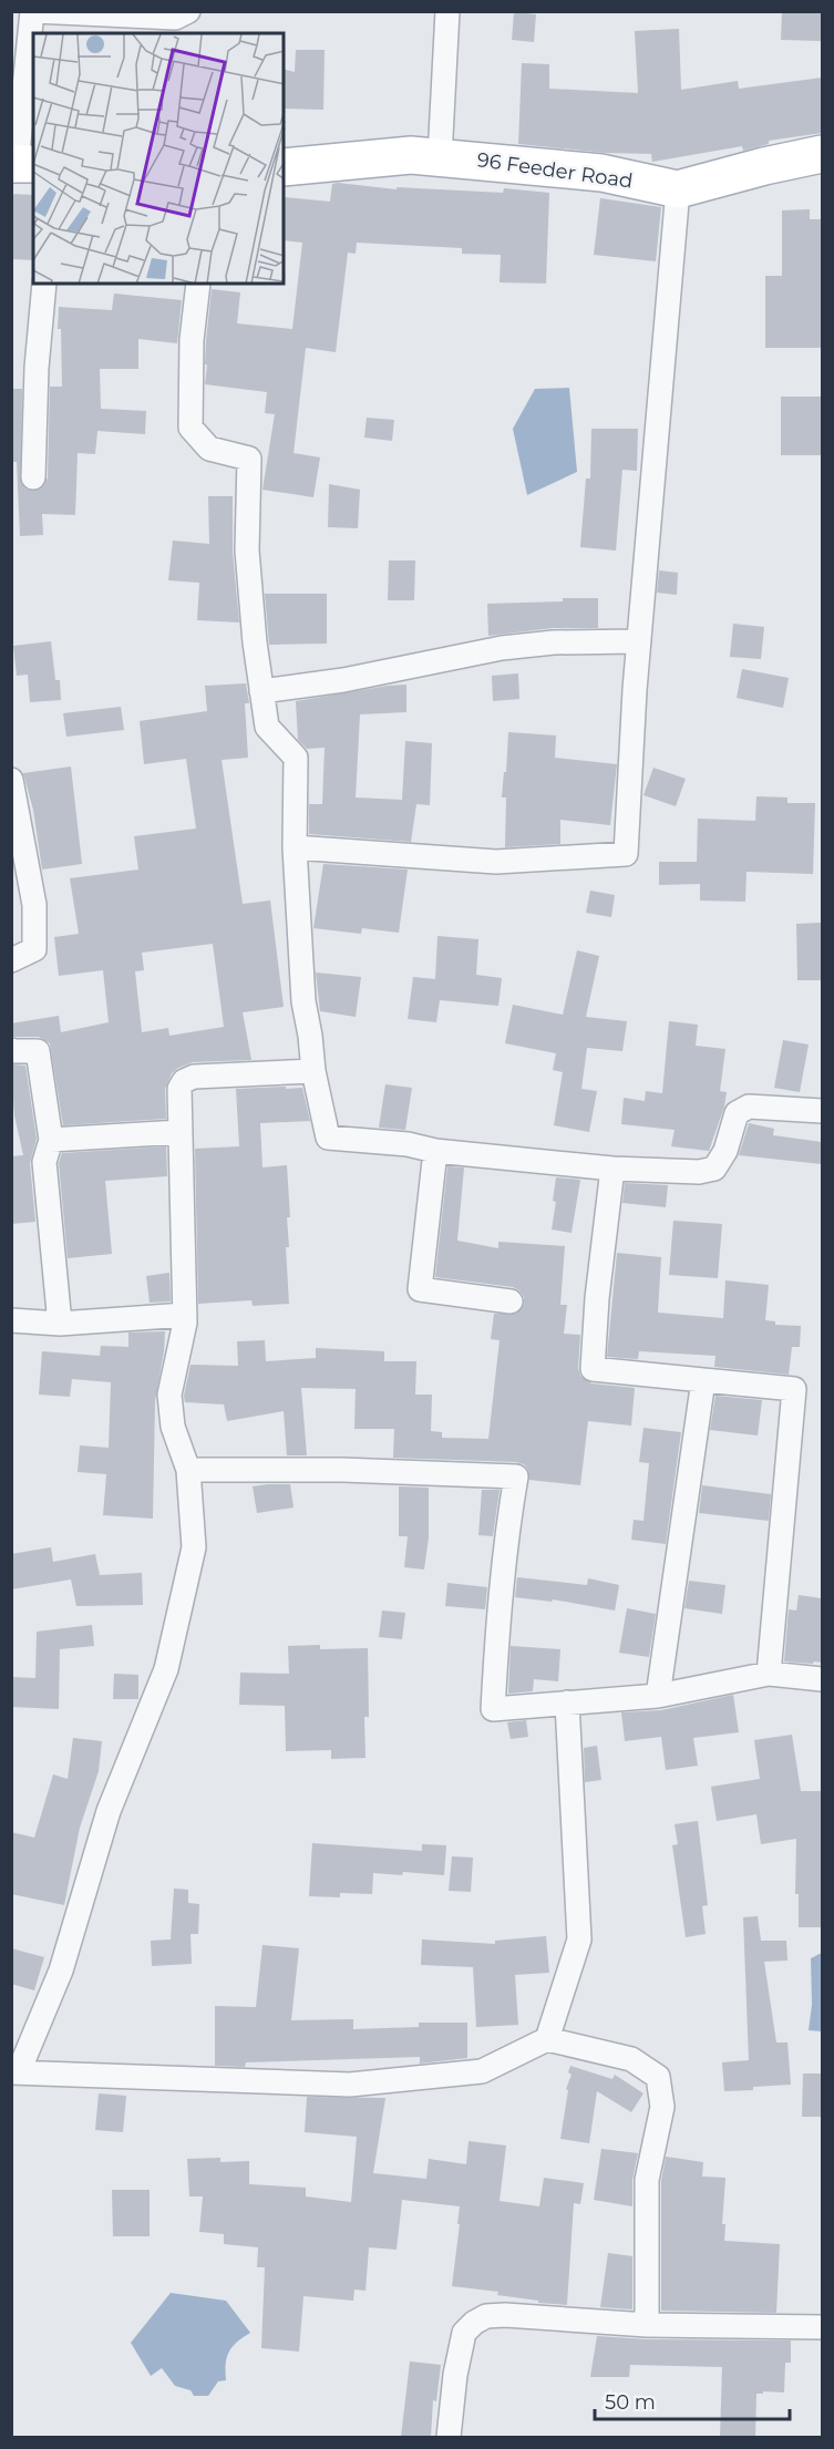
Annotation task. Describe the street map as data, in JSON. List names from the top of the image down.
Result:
{
  "streets": {
    "main road": ["96 Feeder Road"]
  },
  "scale_bar": "50 m"
}
